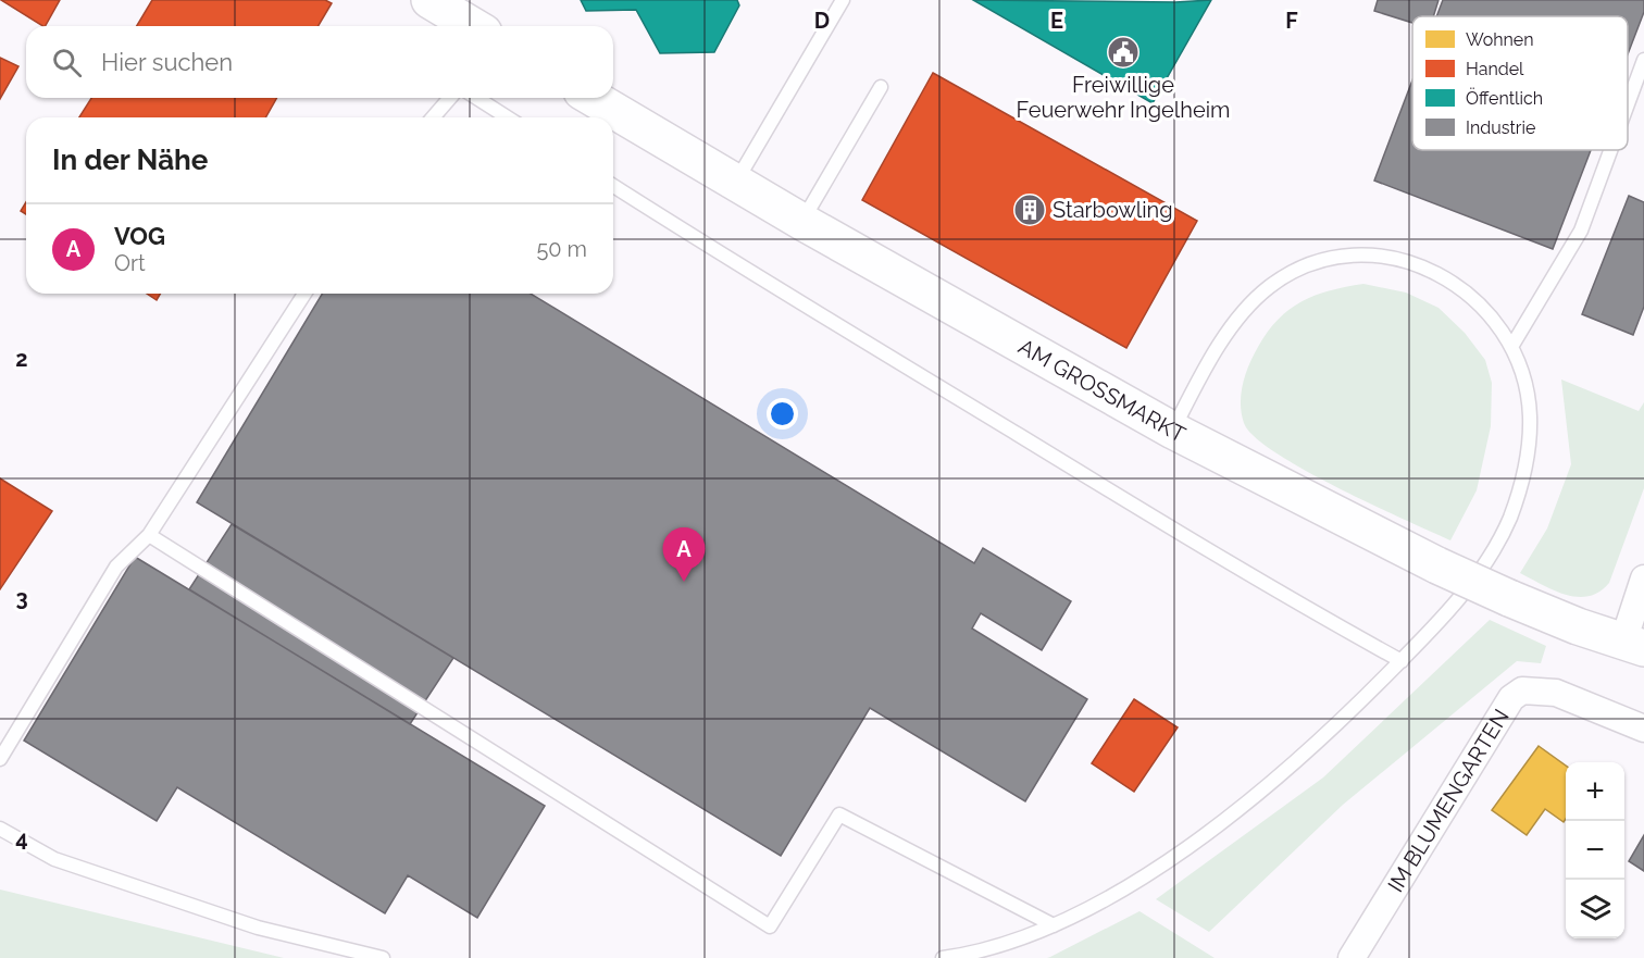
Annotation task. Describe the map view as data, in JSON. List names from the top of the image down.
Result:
{
  "streets": {
    "main road": ["AM GROSSMARKT"],
    "street": ["IM BLUMENGARTEN"]
  },
  "places": {
    "public building": ["Freiwillige Feuerwehr Ingelheim"],
    "building": ["Starbowling"]
  },
  "legend": [
    "Wohnen",
    "Handel",
    "Öffentlich",
    "Industrie"
  ],
  "page": {
    "search": "Hier suchen",
    "heading": "In der Nähe",
    "list": [
      {
        "mark": "A",
        "name": "VOG",
        "note": "Ort",
        "value": "50 m"
      }
    ],
    "pins": "A",
    "map_buttons": ["+", "−"]
  },
  "grid": {
    "columns": ["D", "E", "F"],
    "rows": ["2", "3", "4"]
  }
}
